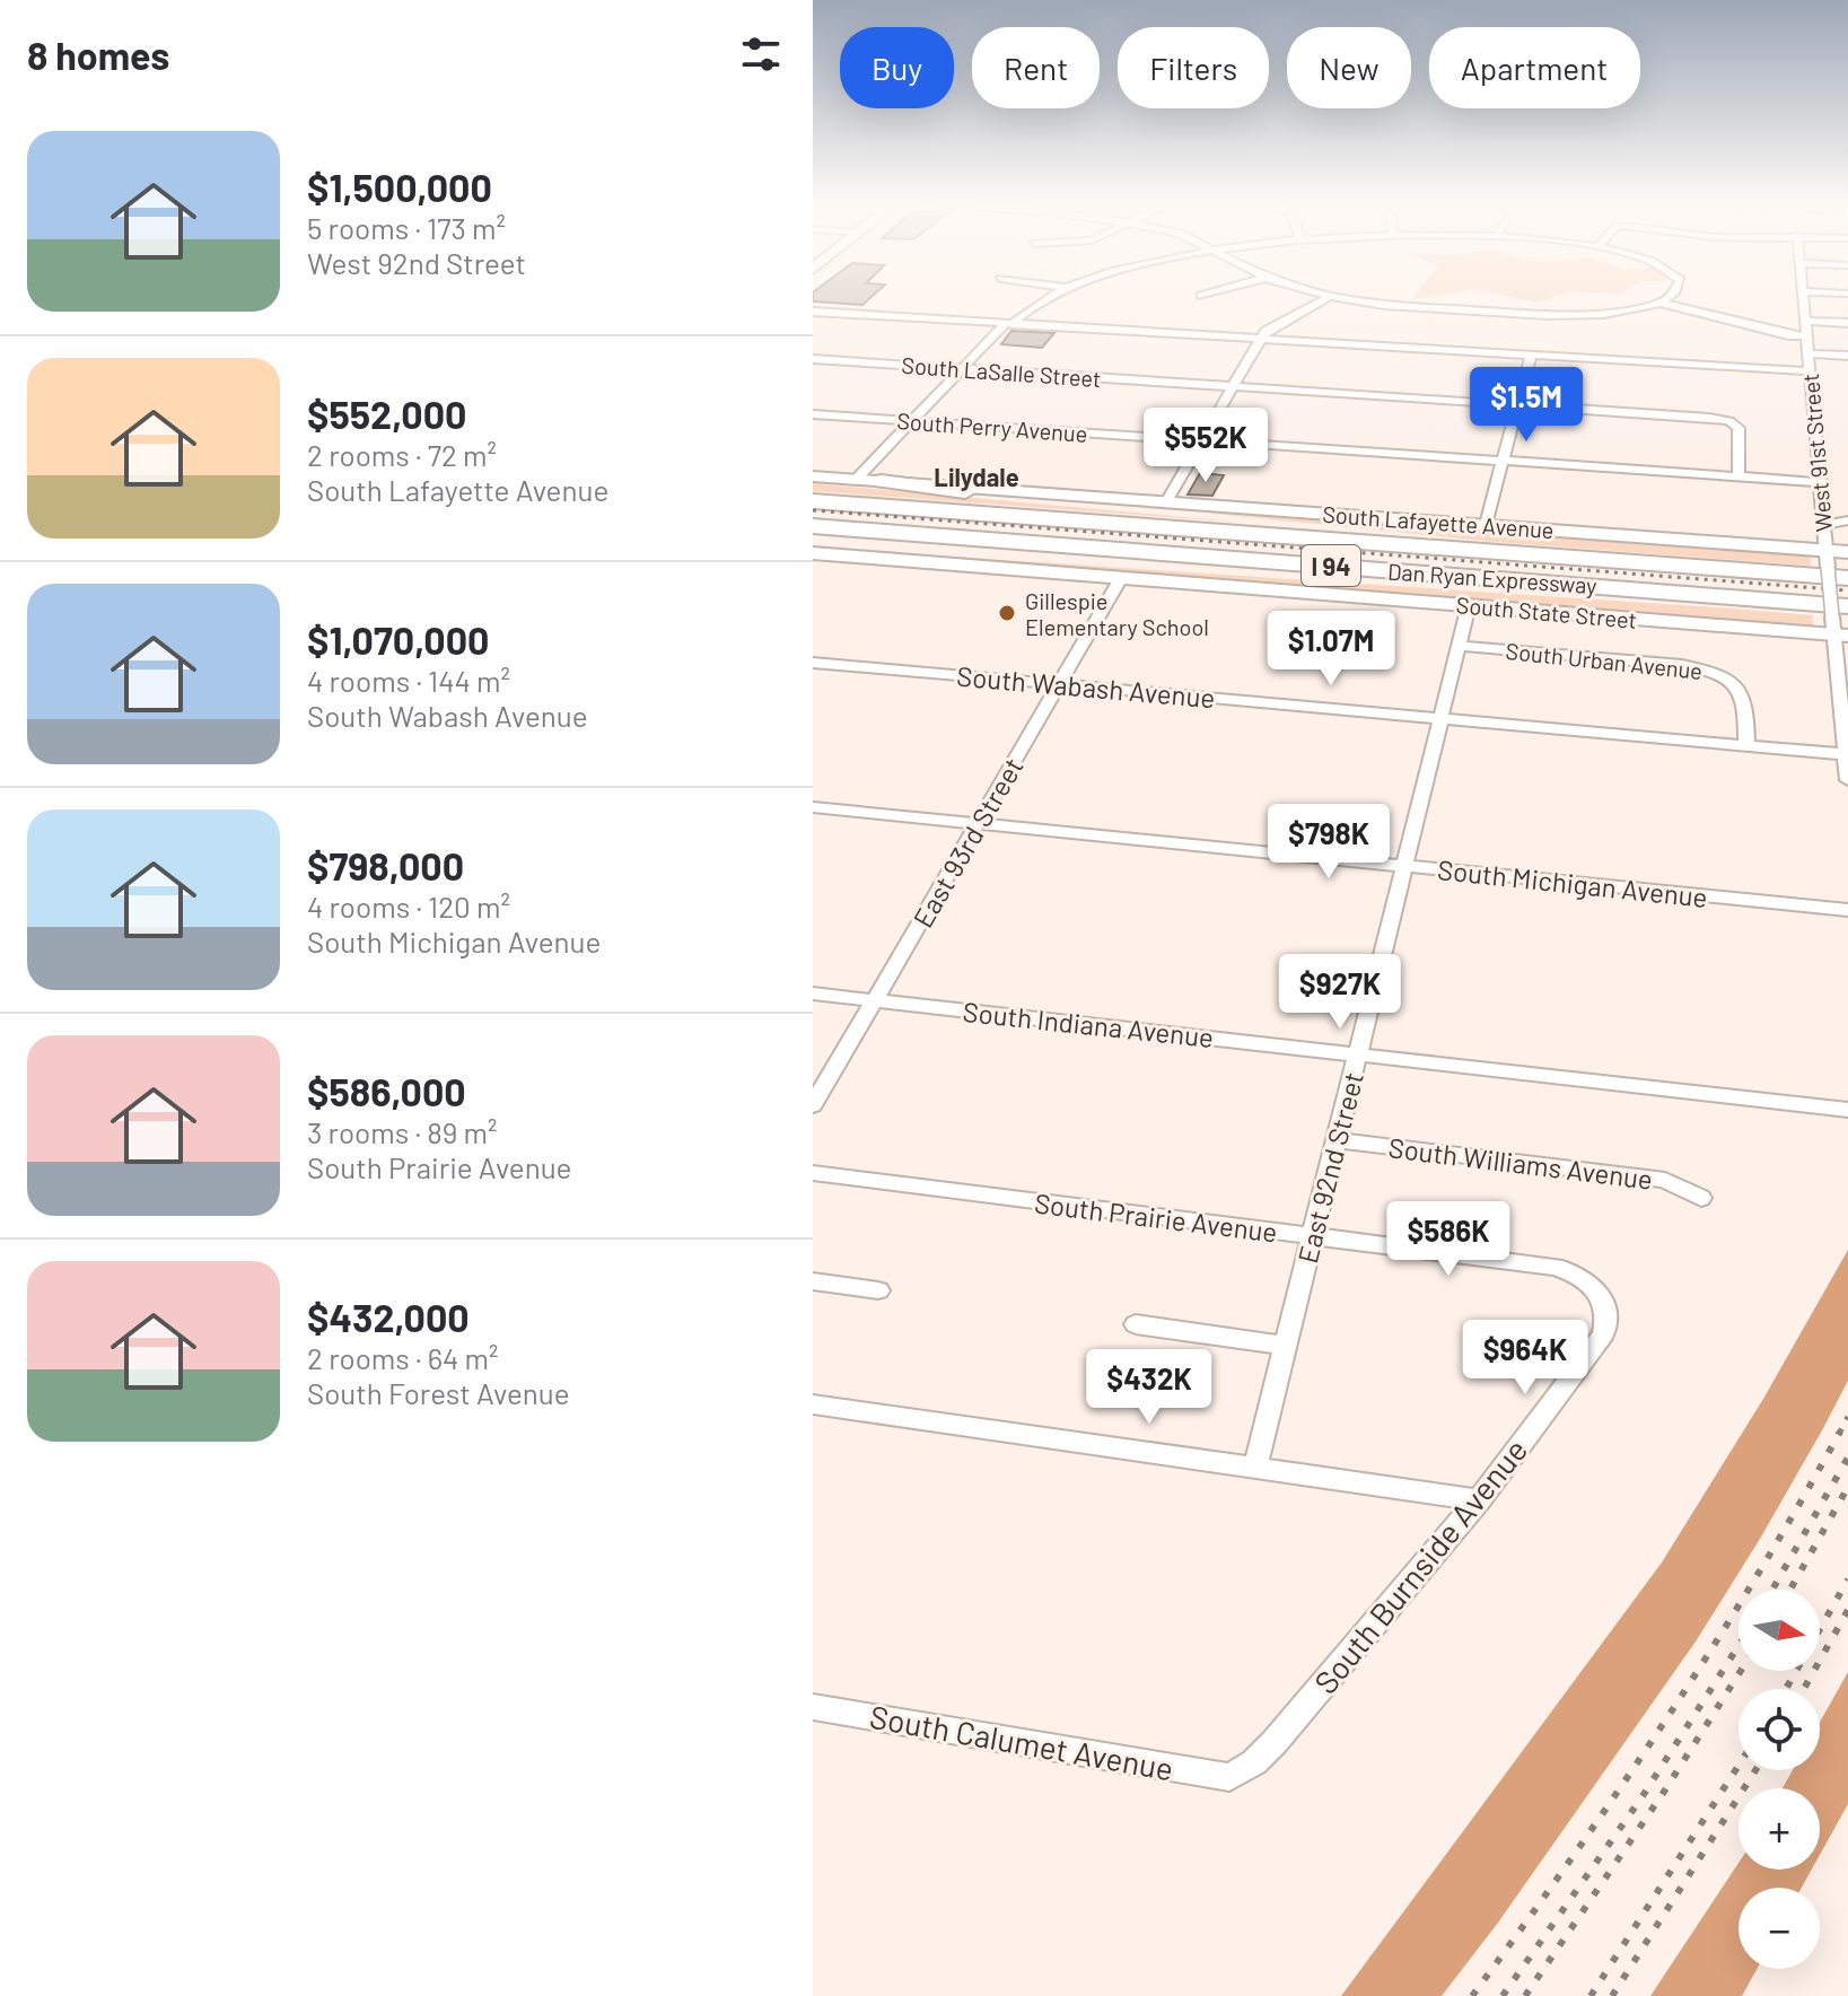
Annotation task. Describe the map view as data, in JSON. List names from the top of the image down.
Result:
{
  "streets": {
    "highway": ["I 94", "Dan Ryan Expressway"],
    "main road": ["South Lafayette Avenue", "South State Street"],
    "street": [
      "South LaSalle Street",
      "South Perry Avenue",
      "West 91st Street",
      "South Urban Avenue",
      "South Wabash Avenue",
      "East 93rd Street",
      "South Michigan Avenue",
      "South Indiana Avenue",
      "South Williams Avenue",
      "East 92nd Street",
      "South Prairie Avenue",
      "South Burnside Avenue",
      "South Calumet Avenue"
    ]
  },
  "crossings": [
    ["South LaSalle Street", "South Perry Avenue"],
    ["South Perry Avenue", "West 91st Street"],
    ["West 91st Street", "South Lafayette Avenue"],
    ["West 91st Street", "Dan Ryan Expressway"],
    ["West 91st Street", "South State Street"],
    ["West 91st Street", "South Wabash Avenue"],
    ["South Lafayette Avenue", "Dan Ryan Expressway"],
    ["Dan Ryan Expressway", "South State Street"],
    ["South State Street", "East 93rd Street"],
    ["South State Street", "East 92nd Street"],
    ["South Urban Avenue", "South Wabash Avenue"],
    ["South Urban Avenue", "East 92nd Street"],
    ["South Wabash Avenue", "East 93rd Street"],
    ["South Wabash Avenue", "East 92nd Street"],
    ["East 93rd Street", "South Michigan Avenue"],
    ["East 93rd Street", "South Indiana Avenue"],
    ["South Michigan Avenue", "East 92nd Street"],
    ["South Indiana Avenue", "East 92nd Street"],
    ["South Williams Avenue", "East 92nd Street"],
    ["East 92nd Street", "South Prairie Avenue"],
    ["South Prairie Avenue", "South Burnside Avenue"],
    ["South Burnside Avenue", "South Calumet Avenue"]
  ],
  "districts": ["Lilydale"],
  "places": ["Gillespie Elementary School"],
  "north": "right",
  "page": {
    "heading": "8 homes",
    "chip": [
      "Buy",
      "Rent",
      "Filters",
      "New",
      "Apartment"
    ],
    "list": [
      {
        "name": "$1,500,000",
        "note": "5 rooms · 173 m² · West 92nd Street"
      },
      {
        "name": "$552,000",
        "note": "2 rooms · 72 m² · South Lafayette Avenue"
      },
      {
        "name": "$1,070,000",
        "note": "4 rooms · 144 m² · South Wabash Avenue"
      },
      {
        "name": "$798,000",
        "note": "4 rooms · 120 m² · South Michigan Avenue"
      },
      {
        "name": "$586,000",
        "note": "3 rooms · 89 m² · South Prairie Avenue"
      },
      {
        "name": "$432,000",
        "note": "2 rooms · 64 m² · South Forest Avenue"
      }
    ],
    "price": [
      "$1.5M",
      "$552K",
      "$1.07M",
      "$798K",
      "$927K",
      "$586K",
      "$964K",
      "$432K"
    ],
    "map_buttons": ["+", "−"]
  }
}
